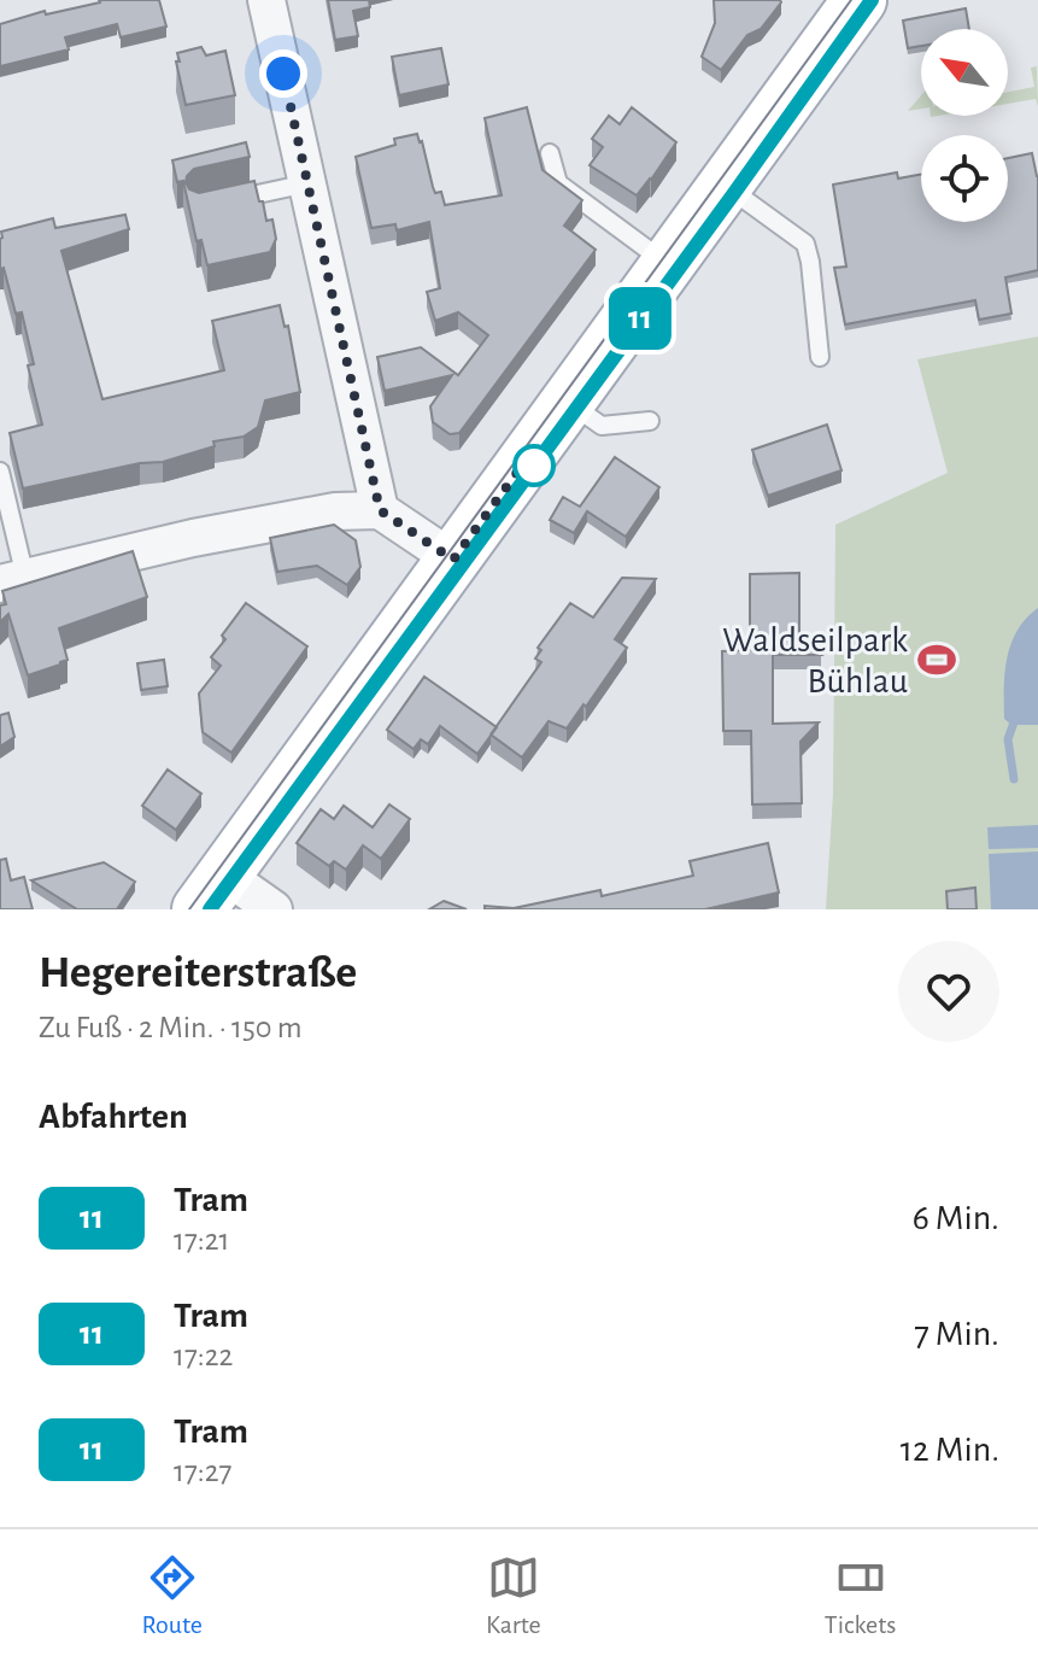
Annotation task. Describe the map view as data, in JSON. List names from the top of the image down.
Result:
{
  "places": {
    "sports": ["Waldseilpark Bühlau"]
  },
  "lines": ["tram line 11"],
  "north": "top left",
  "page": {
    "on_map": "11",
    "heading": [
      ["Hegereiterstraße", "Zu Fuß · 2 Min. · 150 m"],
      "Abfahrten"
    ],
    "list": [
      {
        "mark": "11",
        "name": "Tram",
        "note": "17:21",
        "value": "6 Min."
      },
      {
        "mark": "11",
        "name": "Tram",
        "note": "17:22",
        "value": "7 Min."
      },
      {
        "mark": "11",
        "name": "Tram",
        "note": "17:27",
        "value": "12 Min."
      }
    ],
    "tabs": ["Route", "Karte", "Tickets"]
  }
}
